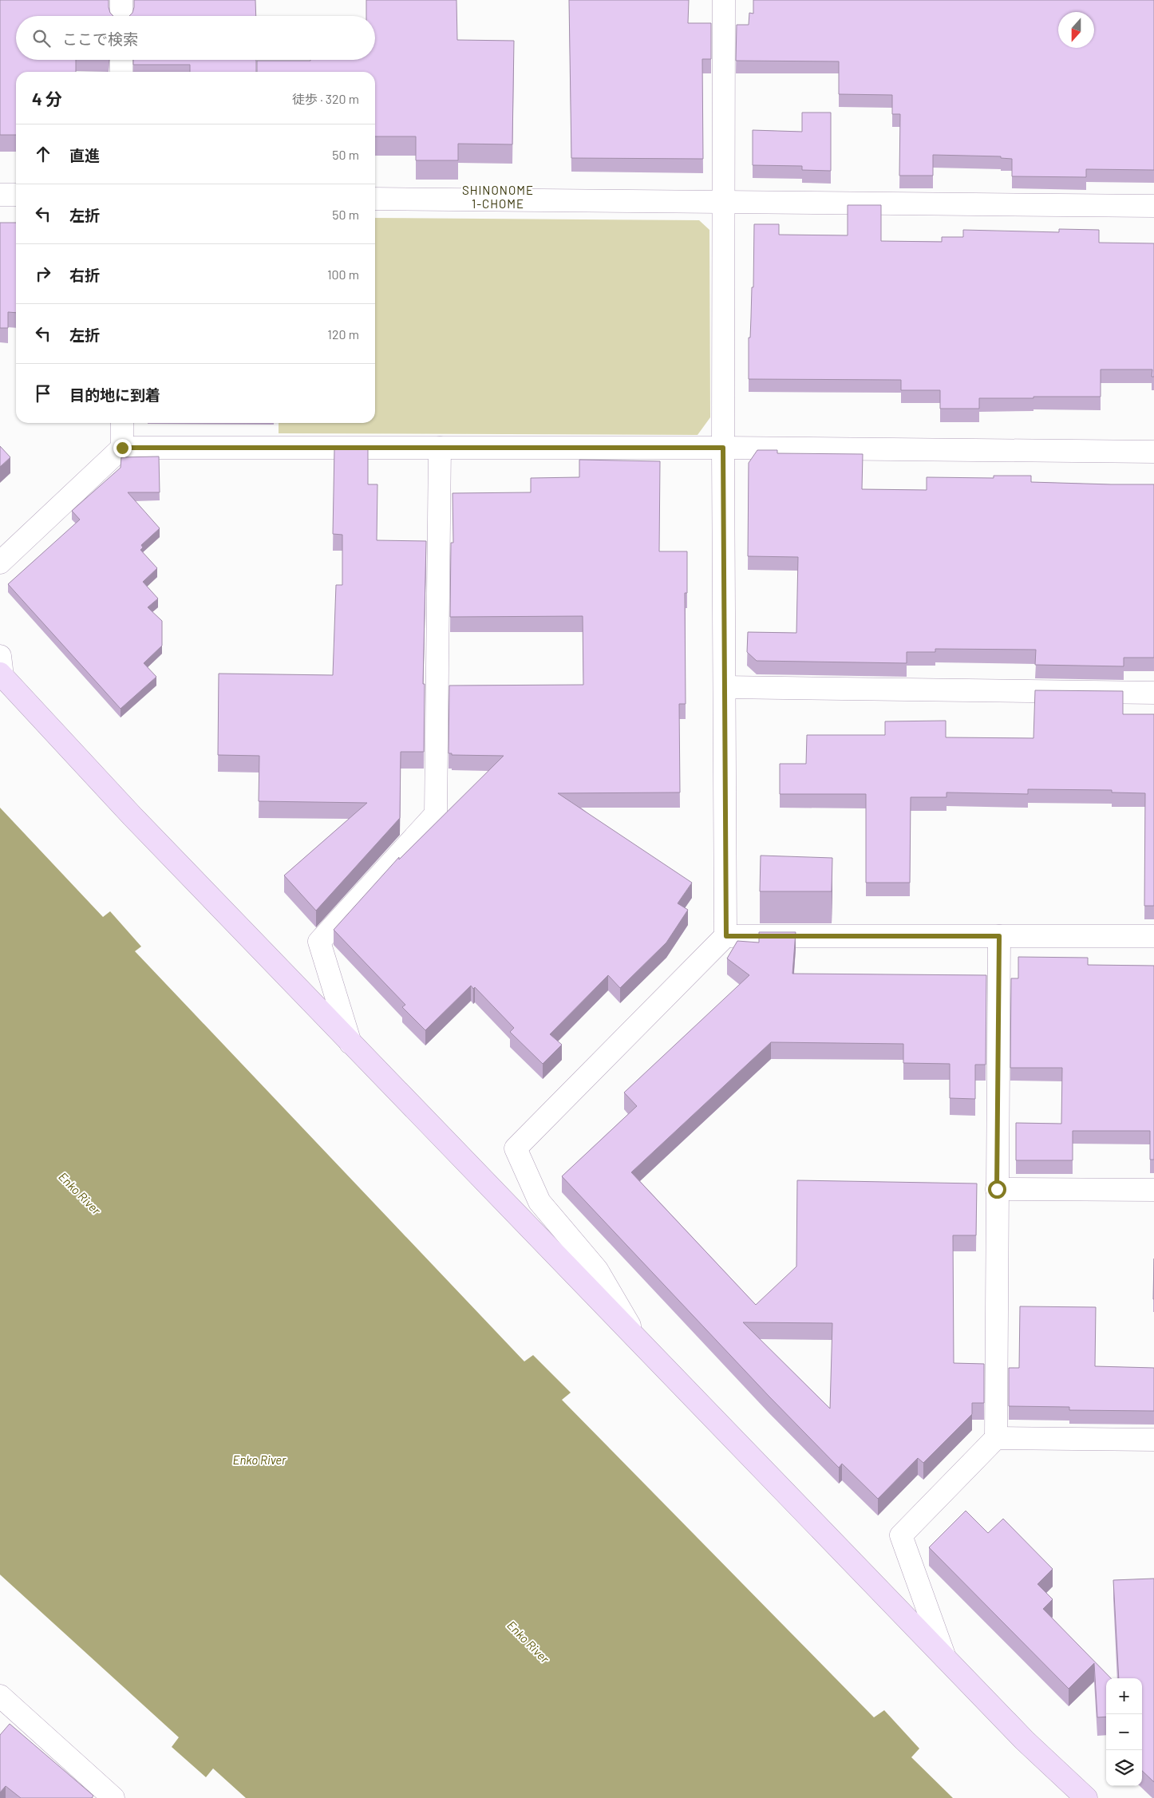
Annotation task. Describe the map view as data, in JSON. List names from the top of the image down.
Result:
{
  "districts": ["SHINONOME 1-CHOME"],
  "water": ["Enko River"],
  "north": "bottom",
  "page": {
    "search": "ここで検索",
    "heading": ["4 分", "徒歩 · 320 m"],
    "list": [
      ["直進", "50 m"],
      ["左折", "50 m"],
      ["右折", "100 m"],
      ["左折", "120 m"],
      "目的地に到着"
    ],
    "map_buttons": ["+", "−"]
  }
}
